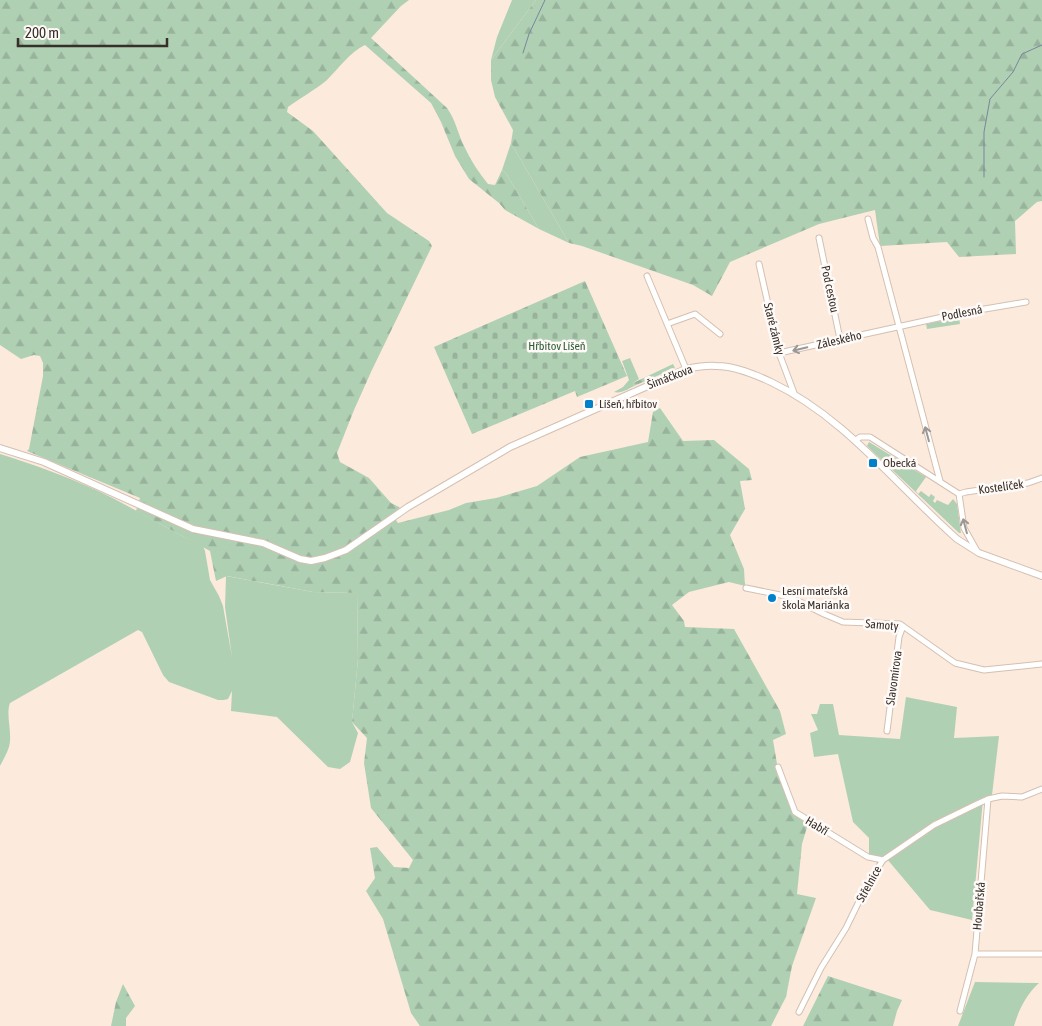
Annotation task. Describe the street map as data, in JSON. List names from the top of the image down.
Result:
{
  "streets": {
    "street": [
      "Pod cestou",
      "Podlesná",
      "Staré zámky",
      "Záleského",
      "Šimáčkova",
      "Kostelíček",
      "Samoty",
      "Slavomírova",
      "Habří",
      "Střelnice",
      "Houbařská"
    ]
  },
  "crossings": [
    ["Pod cestou", "Záleského"],
    ["Podlesná", "Záleského"],
    ["Staré zámky", "Záleského"],
    ["Staré zámky", "Šimáčkova"],
    ["Samoty", "Slavomírova"],
    ["Habří", "Střelnice"],
    ["Střelnice", "Houbařská"]
  ],
  "one_way": ["Záleského"],
  "parks": ["Hřbitov Líšeň"],
  "places": {
    "transit": ["Líšeň, hřbitov", "Obecká"],
    "other": ["Lesní mateřská škola Mariánka"]
  },
  "scale_bar": "200 m"
}
